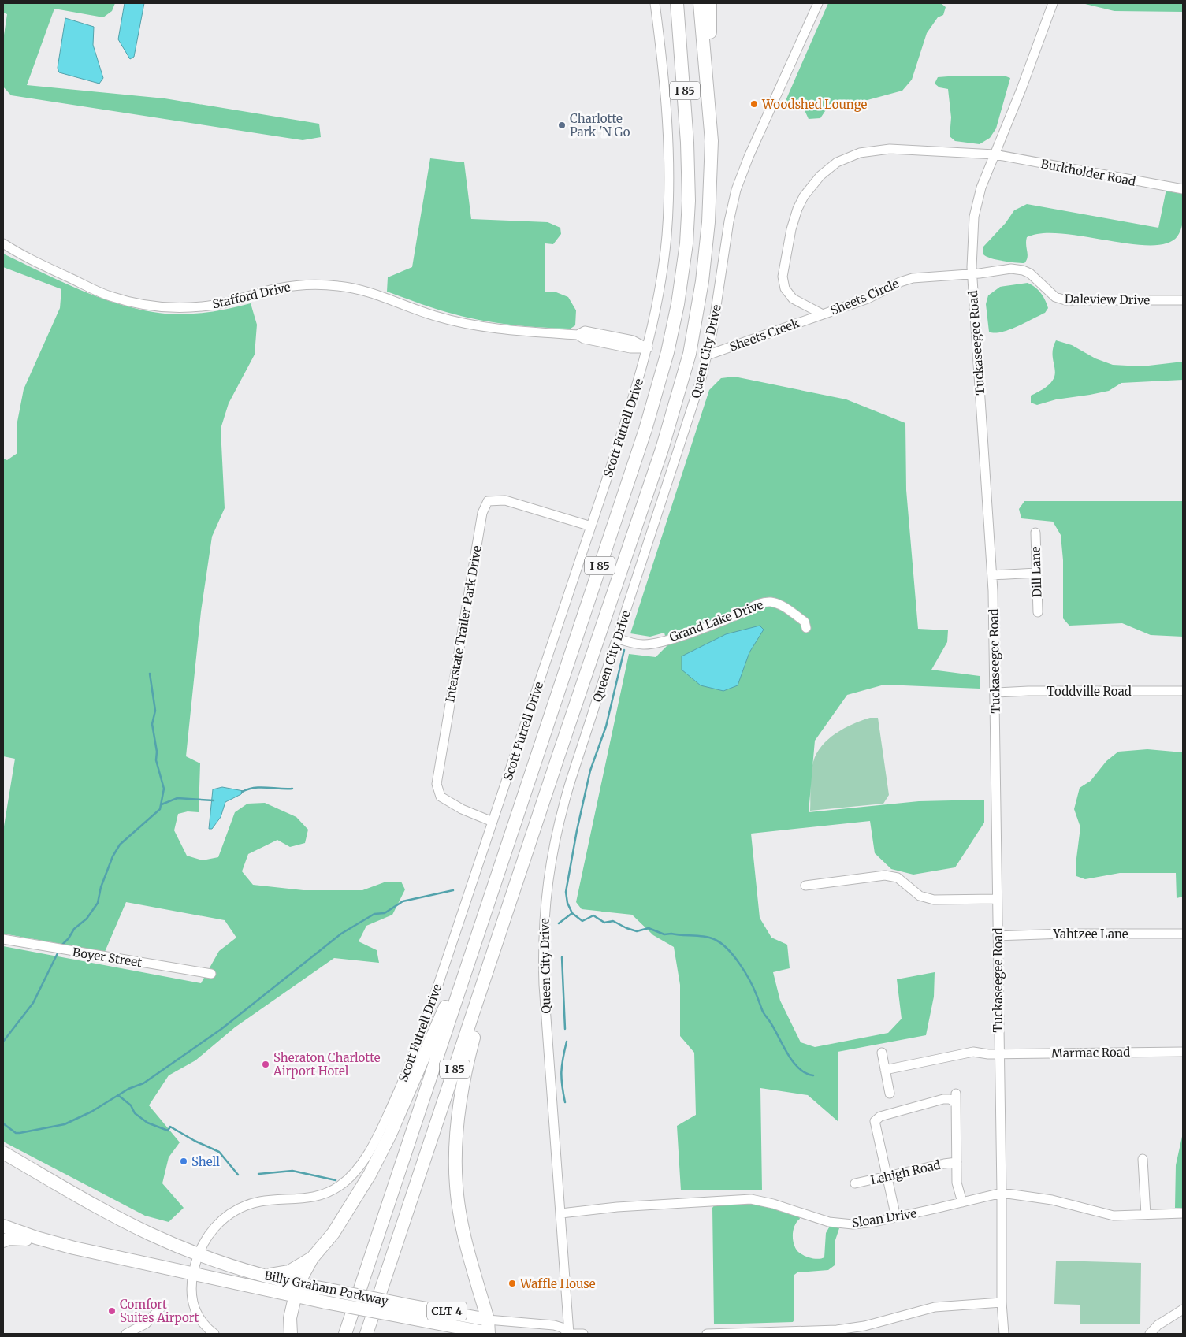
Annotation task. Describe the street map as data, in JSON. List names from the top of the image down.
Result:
{
  "streets": {
    "highway": ["I 85", "Billy Graham Parkway", "CLT 4"],
    "street": [
      "Burkholder Road",
      "Stafford Drive",
      "Sheets Circle",
      "Daleview Drive",
      "Sheets Creek",
      "Tuckaseegee Road",
      "Queen City Drive",
      "Scott Futrell Drive",
      "Dill Lane",
      "Grand Lake Drive",
      "Interstate Trailer Park Drive",
      "Toddville Road",
      "Yahtzee Lane",
      "Boyer Street",
      "Marmac Road",
      "Lehigh Road",
      "Sloan Drive"
    ]
  },
  "crossings": [
    ["Burkholder Road", "Sheets Circle"],
    ["Burkholder Road", "Tuckaseegee Road"],
    ["Stafford Drive", "Scott Futrell Drive"],
    ["Sheets Circle", "Daleview Drive"],
    ["Sheets Circle", "Sheets Creek"],
    ["Sheets Circle", "Tuckaseegee Road"],
    ["Daleview Drive", "Tuckaseegee Road"],
    ["Sheets Creek", "Queen City Drive"],
    ["Tuckaseegee Road", "Toddville Road"],
    ["Tuckaseegee Road", "Yahtzee Lane"],
    ["Tuckaseegee Road", "Marmac Road"],
    ["Tuckaseegee Road", "Sloan Drive"],
    ["Queen City Drive", "Grand Lake Drive"],
    ["Queen City Drive", "Sloan Drive"],
    ["Scott Futrell Drive", "Interstate Trailer Park Drive"],
    ["Scott Futrell Drive", "Billy Graham Parkway"]
  ],
  "places": [
    "Woodshed Lounge",
    "Charlotte Park 'N Go",
    "Sheraton Charlotte Airport Hotel",
    "Shell",
    "Waffle House",
    "Comfort Suites Airport"
  ]
}
